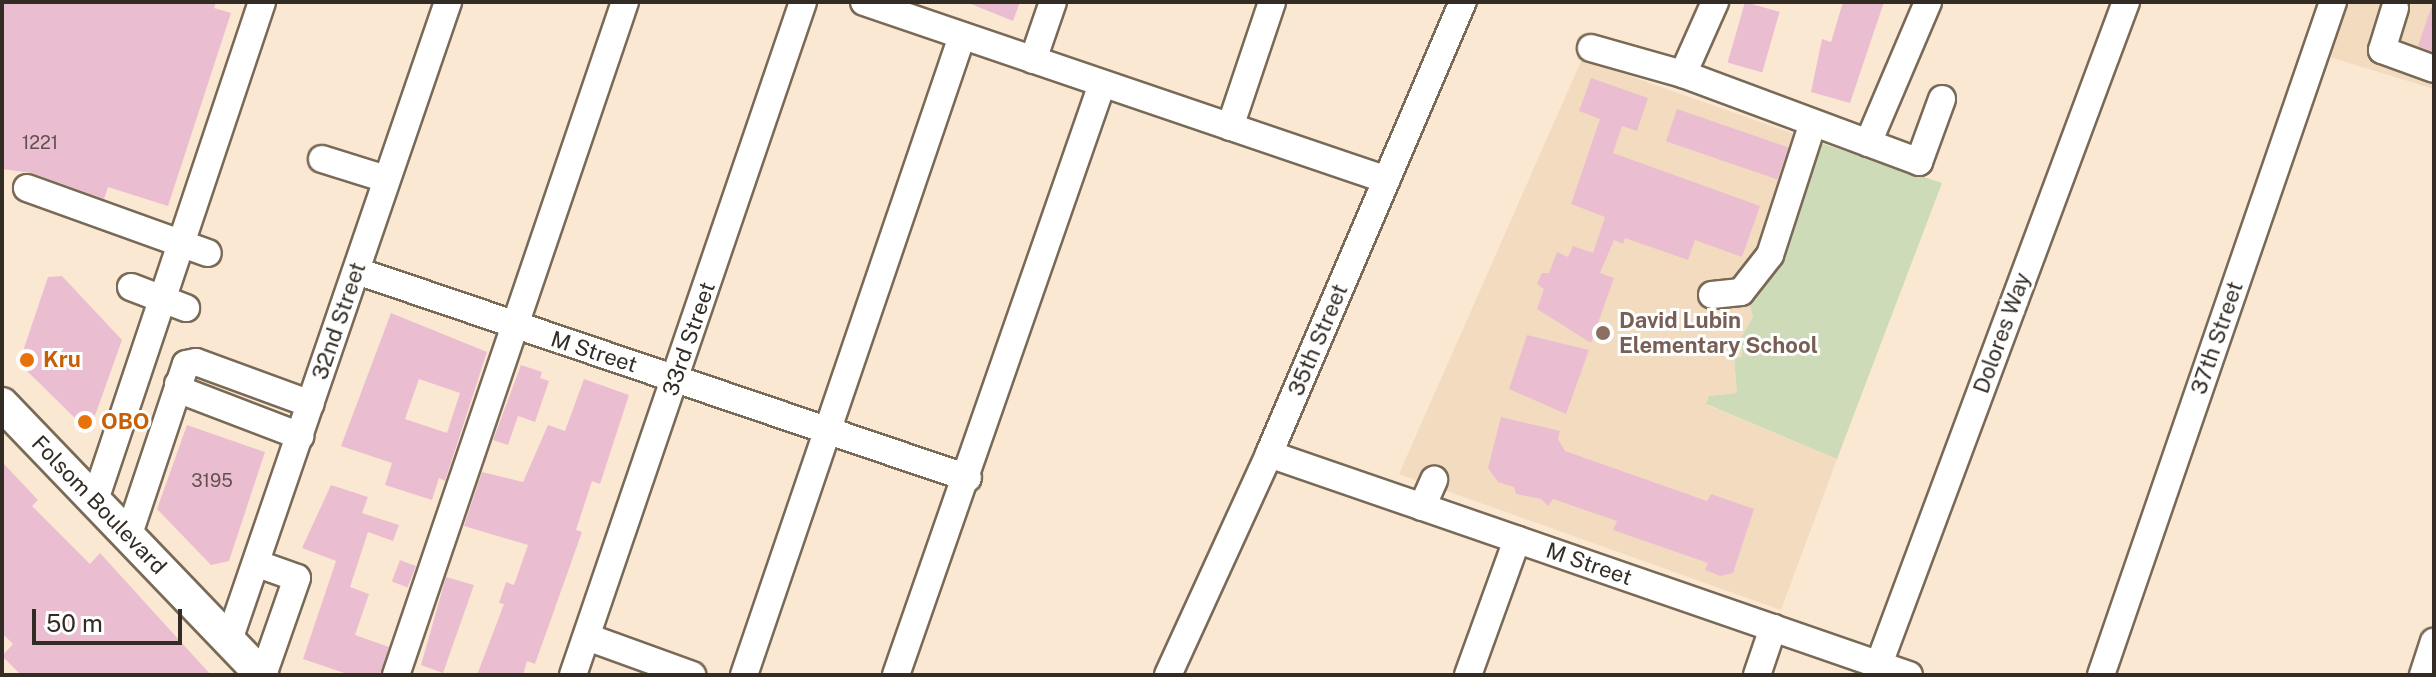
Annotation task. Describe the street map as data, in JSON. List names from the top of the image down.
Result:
{
  "streets": {
    "main road": ["Folsom Boulevard"],
    "street": [
      "32nd Street",
      "Dolores Way",
      "37th Street",
      "33rd Street",
      "35th Street",
      "M Street"
    ]
  },
  "crossings": [
    ["32nd Street", "M Street"],
    ["32nd Street", "Folsom Boulevard"],
    ["Dolores Way", "M Street"],
    ["33rd Street", "M Street"],
    ["35th Street", "M Street"]
  ],
  "places": ["David Lubin Elementary School", "Kru", "OBO"],
  "house_numbers": ["1221", "3195"],
  "scale_bar": "50 m"
}
